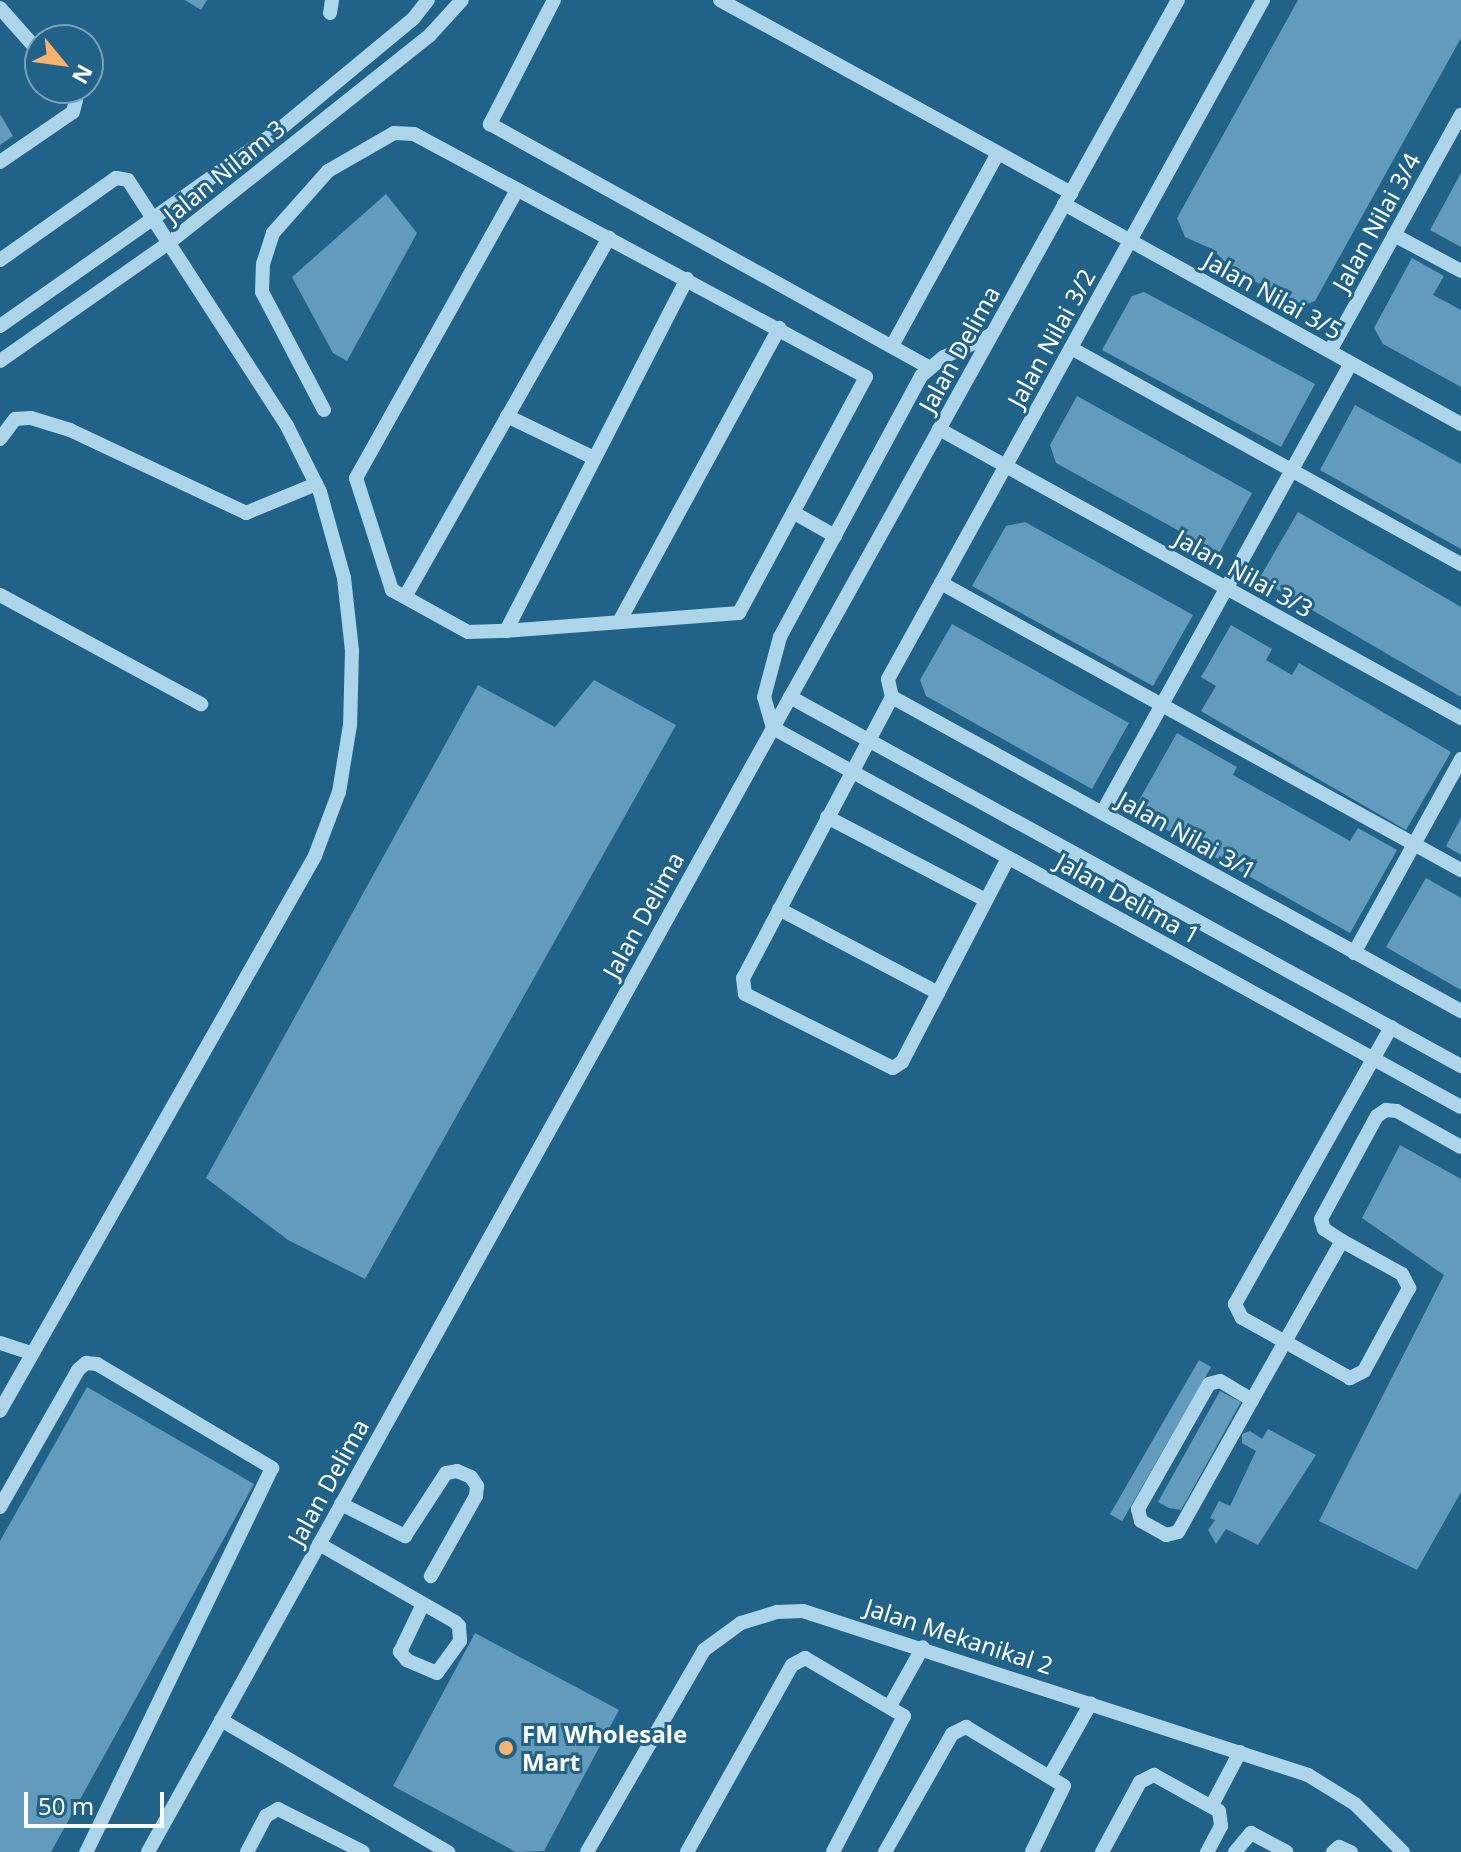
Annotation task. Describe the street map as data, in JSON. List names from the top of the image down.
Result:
{
  "streets": {
    "street": [
      "Jalan Nilam 3",
      "Jalan Nilai 3/4",
      "Jalan Nilai 3/5",
      "Jalan Nilai 3/2",
      "Jalan Delima",
      "Jalan Nilai 3/3",
      "Jalan Nilai 3/1",
      "Jalan Delima 1",
      "Jalan Mekanikal 2"
    ]
  },
  "crossings": [
    ["Jalan Nilai 3/4", "Jalan Nilai 3/5"],
    ["Jalan Nilai 3/5", "Jalan Nilai 3/2"],
    ["Jalan Nilai 3/5", "Jalan Delima"],
    ["Jalan Nilai 3/2", "Jalan Nilai 3/3"],
    ["Jalan Nilai 3/2", "Jalan Nilai 3/1"],
    ["Jalan Nilai 3/2", "Jalan Delima 1"],
    ["Jalan Delima", "Jalan Nilai 3/3"],
    ["Jalan Delima", "Jalan Delima 1"]
  ],
  "places": ["FM Wholesale Mart"],
  "scale_bar": "50 m",
  "north": "bottom right"
}
